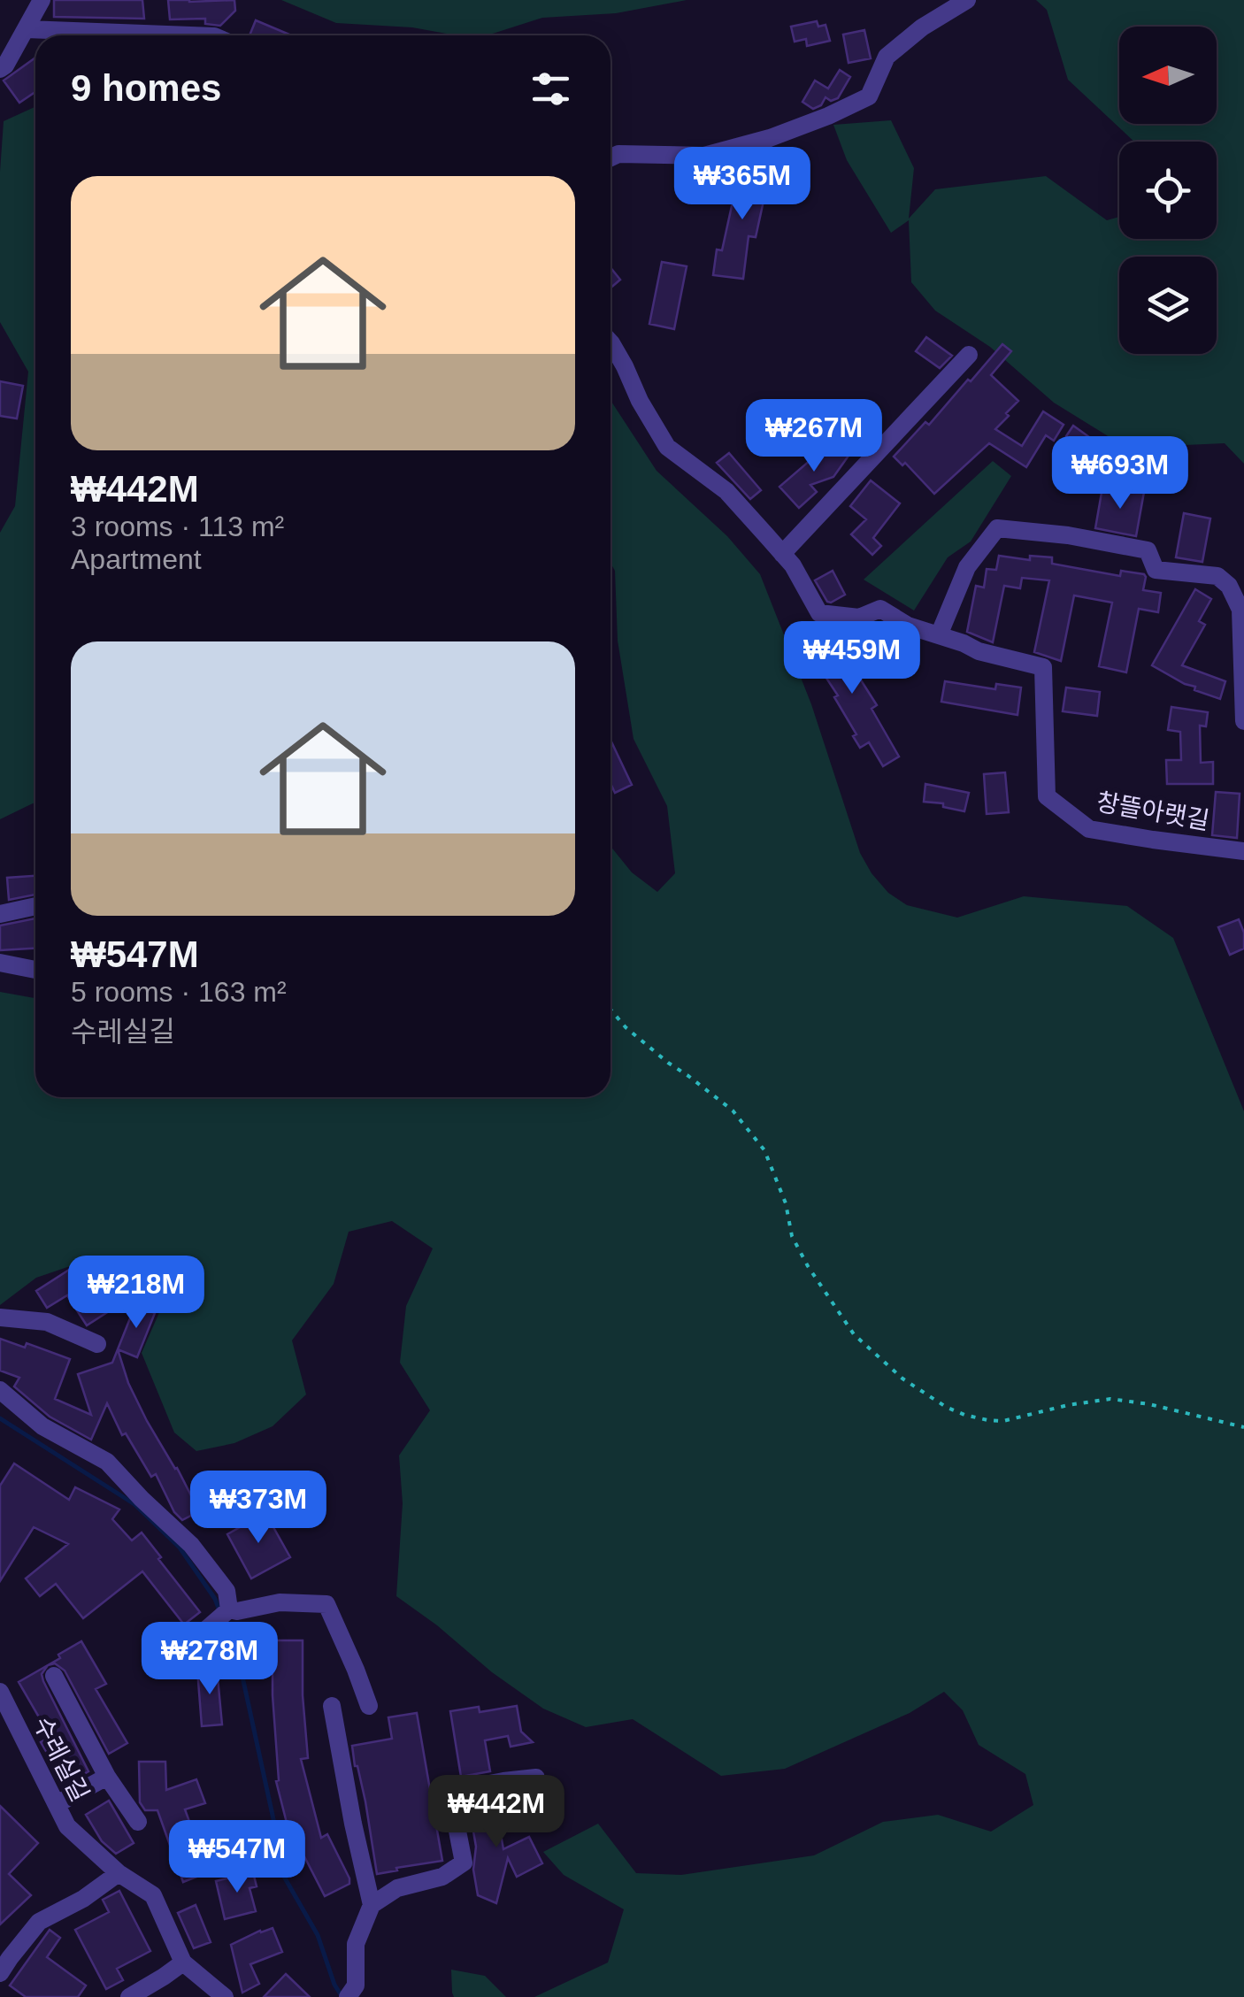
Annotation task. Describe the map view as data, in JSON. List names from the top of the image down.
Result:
{
  "streets": {
    "street": ["창뜰아랫길", "수레실길"]
  },
  "north": "left",
  "page": {
    "heading": "9 homes",
    "list": [
      {
        "name": "₩442M",
        "note": "3 rooms · 113 m² · Apartment"
      },
      {
        "name": "₩547M",
        "note": "5 rooms · 163 m² · 수레실길"
      }
    ],
    "price": [
      "₩365M",
      "₩267M",
      "₩693M",
      "₩459M",
      "₩218M",
      "₩373M",
      "₩278M",
      "₩442M",
      "₩547M"
    ]
  }
}
